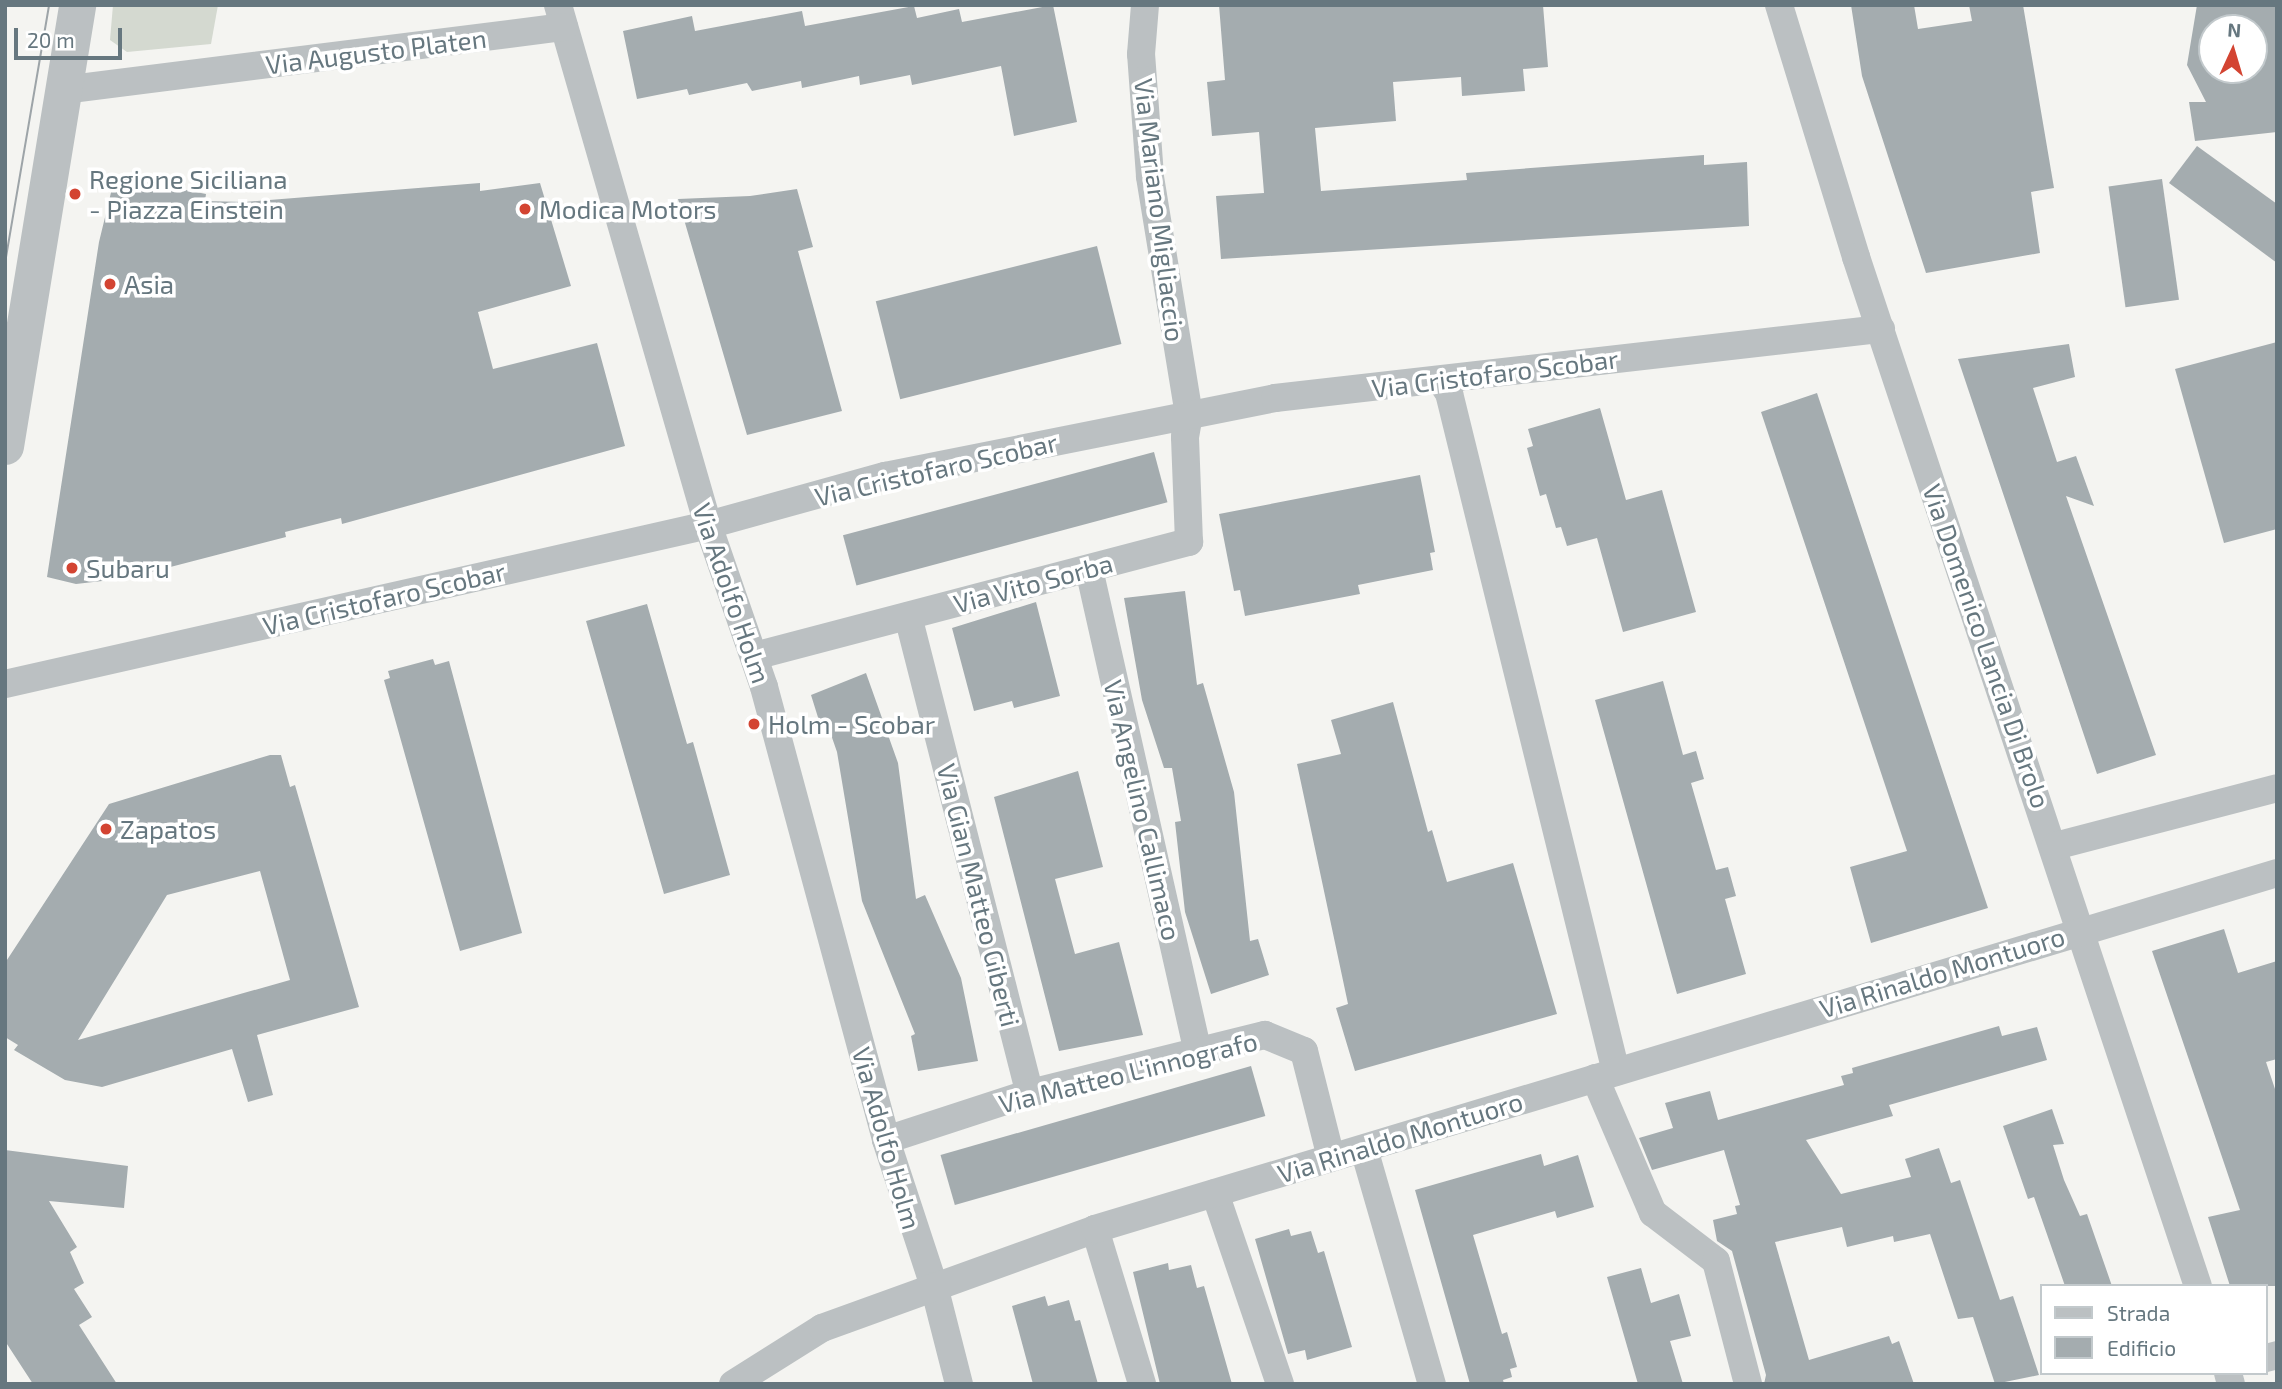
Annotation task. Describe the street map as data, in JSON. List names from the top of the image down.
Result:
{
  "streets": {
    "street": [
      "Via Augusto Platen",
      "Via Mariano Migliaccio",
      "Via Cristofaro Scobar",
      "Via Vito Sorba",
      "Via Adolfo Holm",
      "Via Domenico Lancia Di Brolo",
      "Via Angelino Callimaco",
      "Via Gian Matteo Giberti",
      "Via Rinaldo Montuoro",
      "Via Matteo L'innografo"
    ]
  },
  "crossings": [
    ["Via Augusto Platen", "Via Adolfo Holm"],
    ["Via Mariano Migliaccio", "Via Cristofaro Scobar"],
    ["Via Mariano Migliaccio", "Via Vito Sorba"],
    ["Via Cristofaro Scobar", "Via Vito Sorba"],
    ["Via Cristofaro Scobar", "Via Adolfo Holm"],
    ["Via Cristofaro Scobar", "Via Domenico Lancia Di Brolo"],
    ["Via Vito Sorba", "Via Adolfo Holm"],
    ["Via Vito Sorba", "Via Angelino Callimaco"],
    ["Via Vito Sorba", "Via Gian Matteo Giberti"],
    ["Via Adolfo Holm", "Via Rinaldo Montuoro"],
    ["Via Adolfo Holm", "Via Matteo L'innografo"],
    ["Via Domenico Lancia Di Brolo", "Via Rinaldo Montuoro"],
    ["Via Angelino Callimaco", "Via Matteo L'innografo"],
    ["Via Gian Matteo Giberti", "Via Matteo L'innografo"],
    ["Via Rinaldo Montuoro", "Via Matteo L'innografo"]
  ],
  "places": [
    "Regione Siciliana - Piazza Einstein",
    "Modica Motors",
    "Asia",
    "Subaru",
    "Holm - Scobar",
    "Zapatos"
  ],
  "legend": ["Strada", "Edificio"],
  "scale_bar": "20 m",
  "north": "top"
}
